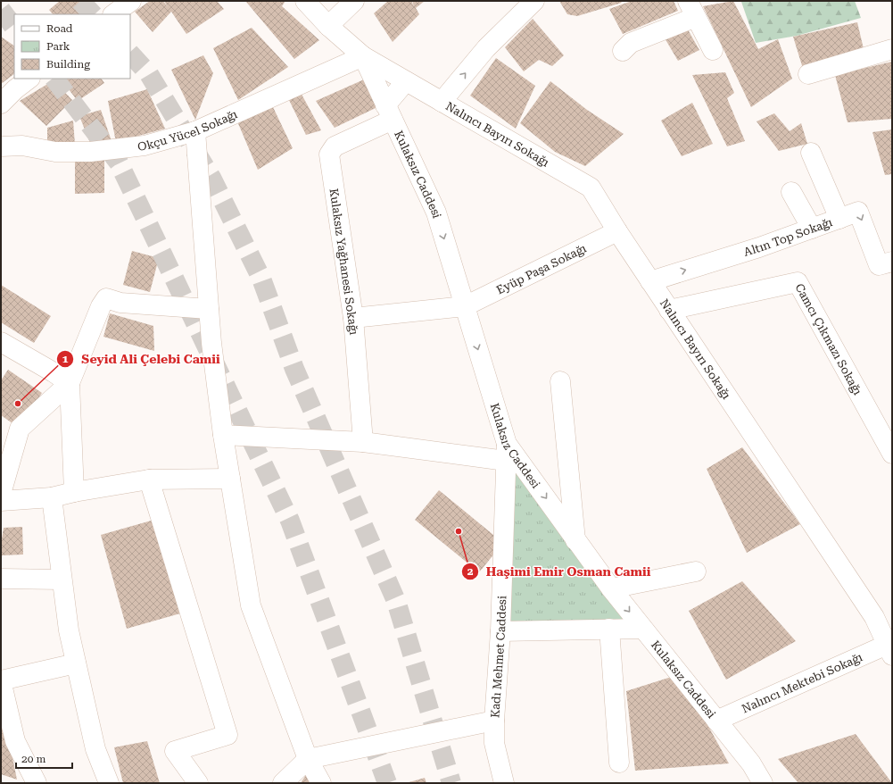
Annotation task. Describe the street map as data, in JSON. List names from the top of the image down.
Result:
{
  "streets": {
    "street": [
      "Okçu Yücel Sokağı",
      "Nalıncı Bayırı Sokağı",
      "Kulaksız Caddesi",
      "Altın Top Sokağı",
      "Kulaksız Yağhanesi Sokağı",
      "Eyüp Paşa Sokağı",
      "Camcı Çıkmazı Sokağı",
      "Kadı Mehmet Caddesi",
      "Nalıncı Mektebi Sokağı"
    ]
  },
  "crossings": [
    ["Okçu Yücel Sokağı", "Nalıncı Bayırı Sokağı"],
    ["Okçu Yücel Sokağı", "Kulaksız Caddesi"],
    ["Nalıncı Bayırı Sokağı", "Kulaksız Caddesi"],
    ["Nalıncı Bayırı Sokağı", "Altın Top Sokağı"],
    ["Nalıncı Bayırı Sokağı", "Eyüp Paşa Sokağı"],
    ["Nalıncı Bayırı Sokağı", "Camcı Çıkmazı Sokağı"],
    ["Nalıncı Bayırı Sokağı", "Nalıncı Mektebi Sokağı"],
    ["Kulaksız Caddesi", "Kulaksız Yağhanesi Sokağı"],
    ["Kulaksız Caddesi", "Eyüp Paşa Sokağı"],
    ["Kulaksız Caddesi", "Kadı Mehmet Caddesi"],
    ["Kulaksız Caddesi", "Nalıncı Mektebi Sokağı"]
  ],
  "places": ["Seyid Ali Çelebi Camii", "Haşimi Emir Osman Camii"],
  "legend": ["Road", "Park", "Building"],
  "scale_bar": "20 m"
}
